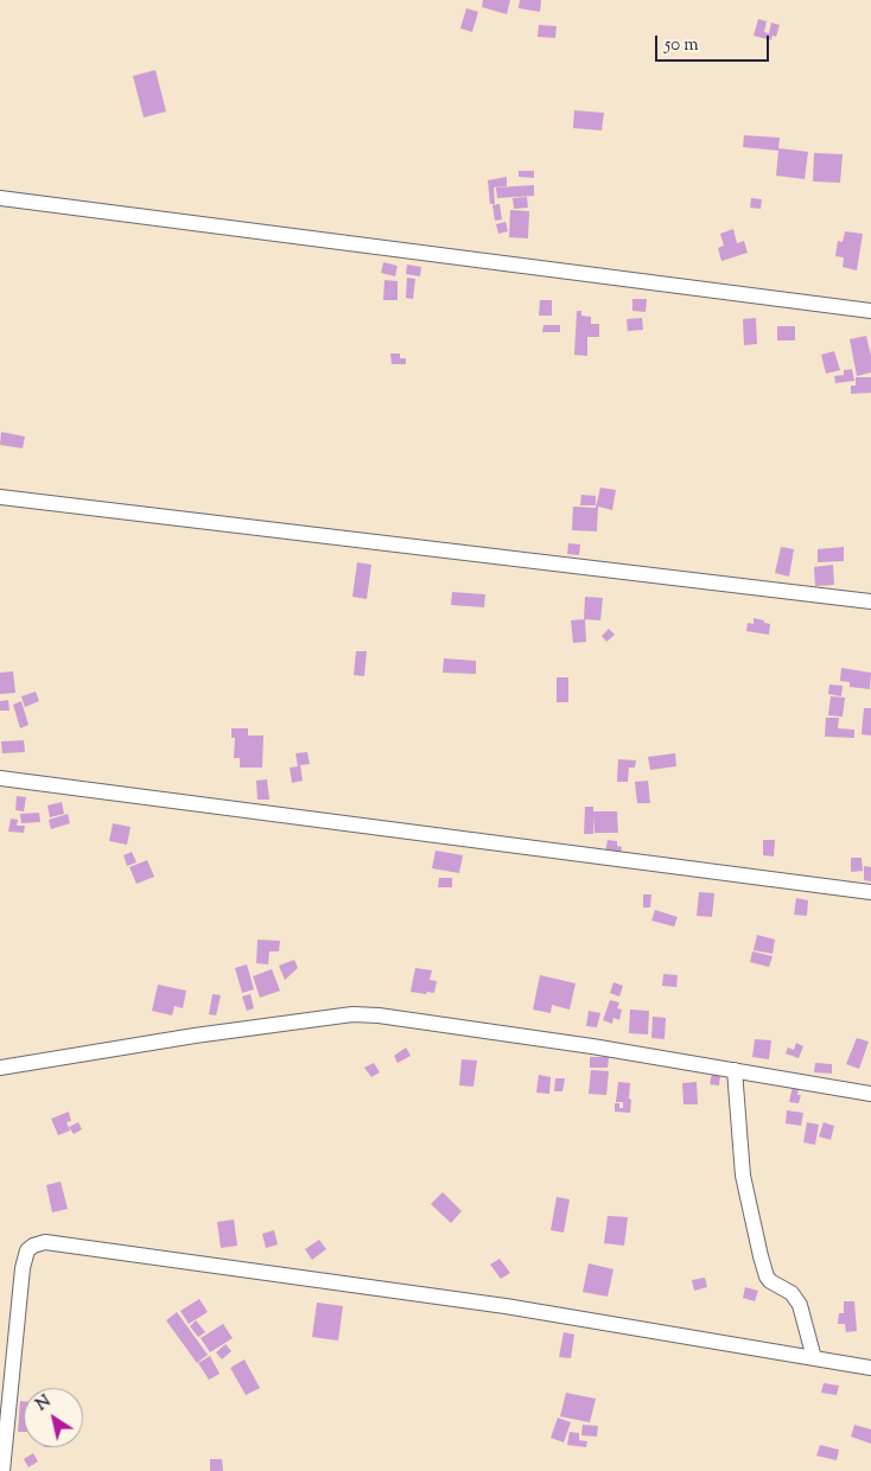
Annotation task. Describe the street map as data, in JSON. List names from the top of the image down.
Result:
{
  "scale_bar": "50 m",
  "north": "top left"
}
